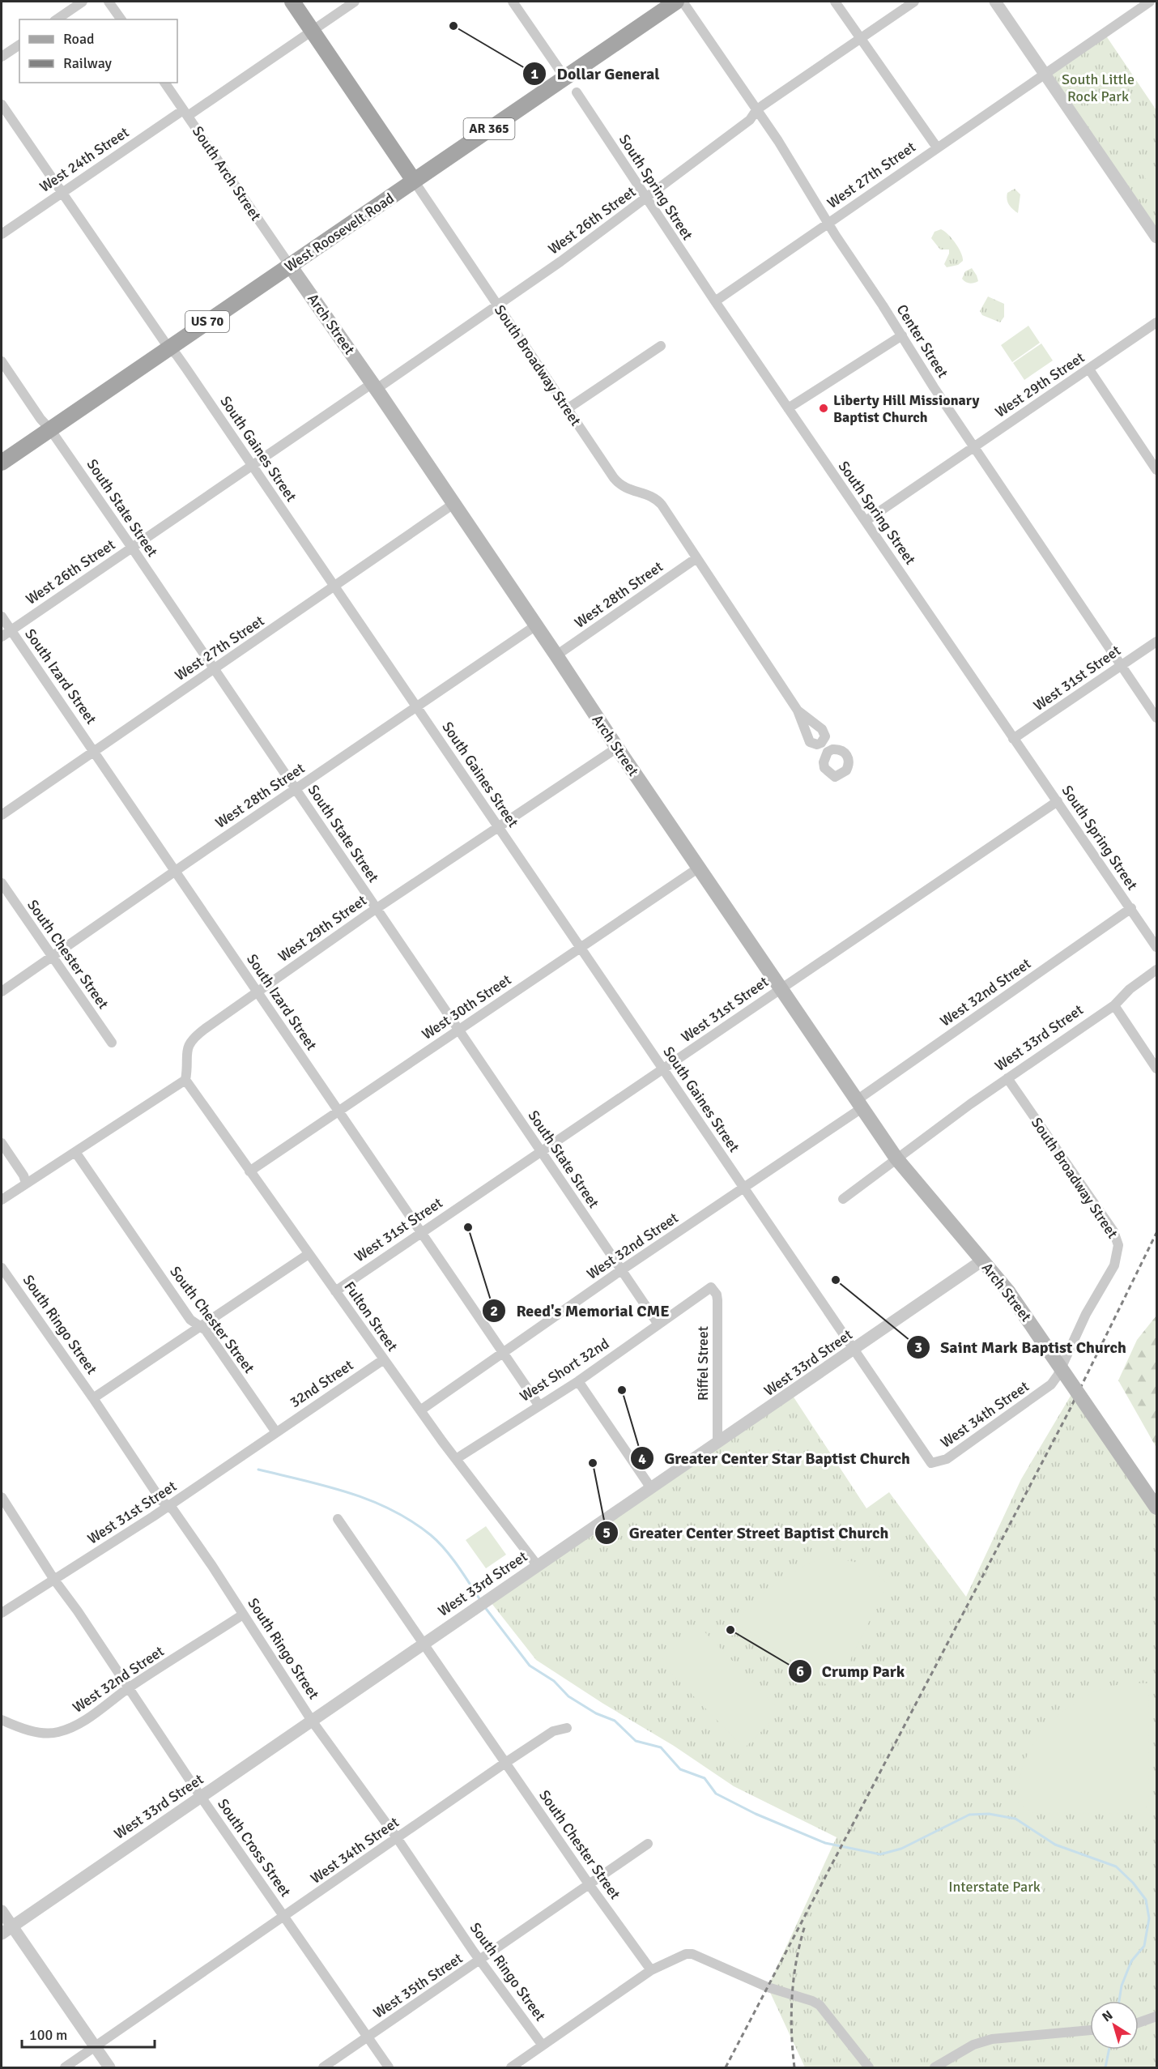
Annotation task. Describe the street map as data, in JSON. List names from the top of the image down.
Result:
{
  "streets": {
    "main road": [
      "AR 365",
      "West Roosevelt Road",
      "US 70",
      "Arch Street",
      "South Broadway Street"
    ],
    "street": [
      "West 24th Street",
      "South Arch Street",
      "West 27th Street",
      "South Spring Street",
      "West 26th Street",
      "Center Street",
      "West 29th Street",
      "South Gaines Street",
      "South State Street",
      "West 28th Street",
      "South Izard Street",
      "West 31st Street",
      "South Chester Street",
      "West 32nd Street",
      "West 30th Street",
      "West 33rd Street",
      "Fulton Street",
      "South Ringo Street",
      "Riffel Street",
      "West Short 32nd",
      "32nd Street",
      "West 34th Street",
      "South Cross Street",
      "West 35th Street"
    ]
  },
  "crossings": [
    ["West 24th Street", "South Arch Street"],
    ["West 24th Street", "South Broadway Street"],
    ["West 24th Street", "South Gaines Street"],
    ["South Arch Street", "West Roosevelt Road"],
    ["South Arch Street", "Arch Street"],
    ["West 27th Street", "South Spring Street"],
    ["West 27th Street", "Arch Street"],
    ["West 27th Street", "Center Street"],
    ["West 27th Street", "South Gaines Street"],
    ["West 27th Street", "South State Street"],
    ["West 27th Street", "South Izard Street"],
    ["South Spring Street", "West 26th Street"],
    ["South Spring Street", "West 29th Street"],
    ["South Spring Street", "West 31st Street"],
    ["South Spring Street", "West 32nd Street"],
    ["West 26th Street", "Arch Street"],
    ["West 26th Street", "Center Street"],
    ["West 26th Street", "South Broadway Street"],
    ["West 26th Street", "South Gaines Street"],
    ["West 26th Street", "South State Street"],
    ["West 26th Street", "South Izard Street"],
    ["West Roosevelt Road", "Arch Street"],
    ["West Roosevelt Road", "South Broadway Street"],
    ["West Roosevelt Road", "South Gaines Street"],
    ["West Roosevelt Road", "South State Street"],
    ["Arch Street", "West 29th Street"],
    ["Arch Street", "West 28th Street"],
    ["Arch Street", "West 31st Street"],
    ["Arch Street", "West 32nd Street"],
    ["Arch Street", "West 30th Street"],
    ["Arch Street", "West 33rd Street"],
    ["Center Street", "West 29th Street"],
    ["Center Street", "West 31st Street"],
    ["South Broadway Street", "West 28th Street"],
    ["South Broadway Street", "West 33rd Street"],
    ["South Broadway Street", "West 34th Street"],
    ["West 29th Street", "South Gaines Street"],
    ["West 29th Street", "South State Street"],
    ["West 29th Street", "South Izard Street"],
    ["West 29th Street", "Fulton Street"],
    ["South Gaines Street", "West 28th Street"],
    ["South Gaines Street", "West 31st Street"],
    ["South Gaines Street", "West 32nd Street"],
    ["South Gaines Street", "West 30th Street"],
    ["South Gaines Street", "West 33rd Street"],
    ["South Gaines Street", "West 34th Street"],
    ["South State Street", "West 28th Street"],
    ["South State Street", "West 31st Street"],
    ["South State Street", "West 32nd Street"],
    ["South State Street", "West 30th Street"],
    ["South State Street", "West Short 32nd"],
    ["West 28th Street", "South Izard Street"],
    ["West 28th Street", "South Chester Street"],
    ["South Izard Street", "West 31st Street"],
    ["South Izard Street", "West 32nd Street"],
    ["South Izard Street", "West 30th Street"],
    ["South Izard Street", "West Short 32nd"],
    ["West 31st Street", "South Chester Street"],
    ["West 31st Street", "Fulton Street"],
    ["West 31st Street", "South Ringo Street"],
    ["West 31st Street", "32nd Street"],
    ["West 31st Street", "South Cross Street"],
    ["South Chester Street", "West 33rd Street"],
    ["South Chester Street", "32nd Street"],
    ["South Chester Street", "West 34th Street"],
    ["South Chester Street", "West 35th Street"],
    ["West 32nd Street", "Fulton Street"],
    ["West 32nd Street", "South Ringo Street"],
    ["West 32nd Street", "South Cross Street"],
    ["West 30th Street", "Fulton Street"],
    ["West 33rd Street", "Fulton Street"],
    ["West 33rd Street", "South Ringo Street"],
    ["West 33rd Street", "Riffel Street"],
    ["West 33rd Street", "South Cross Street"],
    ["Fulton Street", "West Short 32nd"],
    ["Fulton Street", "32nd Street"],
    ["South Ringo Street", "West 34th Street"],
    ["South Ringo Street", "West 35th Street"],
    ["Riffel Street", "West Short 32nd"],
    ["West 34th Street", "South Cross Street"],
    ["South Cross Street", "West 35th Street"]
  ],
  "parks": ["South Little Rock Park", "Interstate Park"],
  "places": [
    "Dollar General",
    "Liberty Hill Missionary Baptist Church",
    "Reed's Memorial CME",
    "Saint Mark Baptist Church",
    "Greater Center Star Baptist Church",
    "Greater Center Street Baptist Church",
    "Crump Park"
  ],
  "legend": ["Road", "Railway"],
  "scale_bar": "100 m",
  "north": "top left"
}
